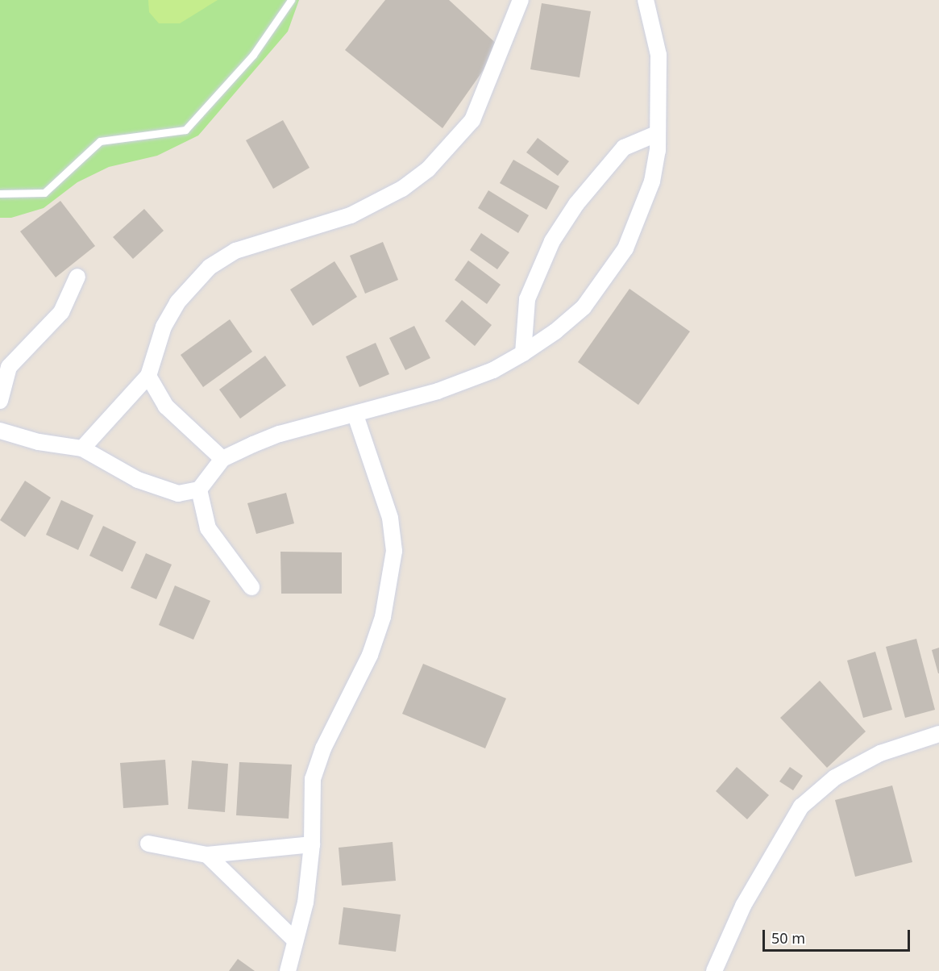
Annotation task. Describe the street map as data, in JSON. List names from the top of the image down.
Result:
{
  "scale_bar": "50 m"
}
